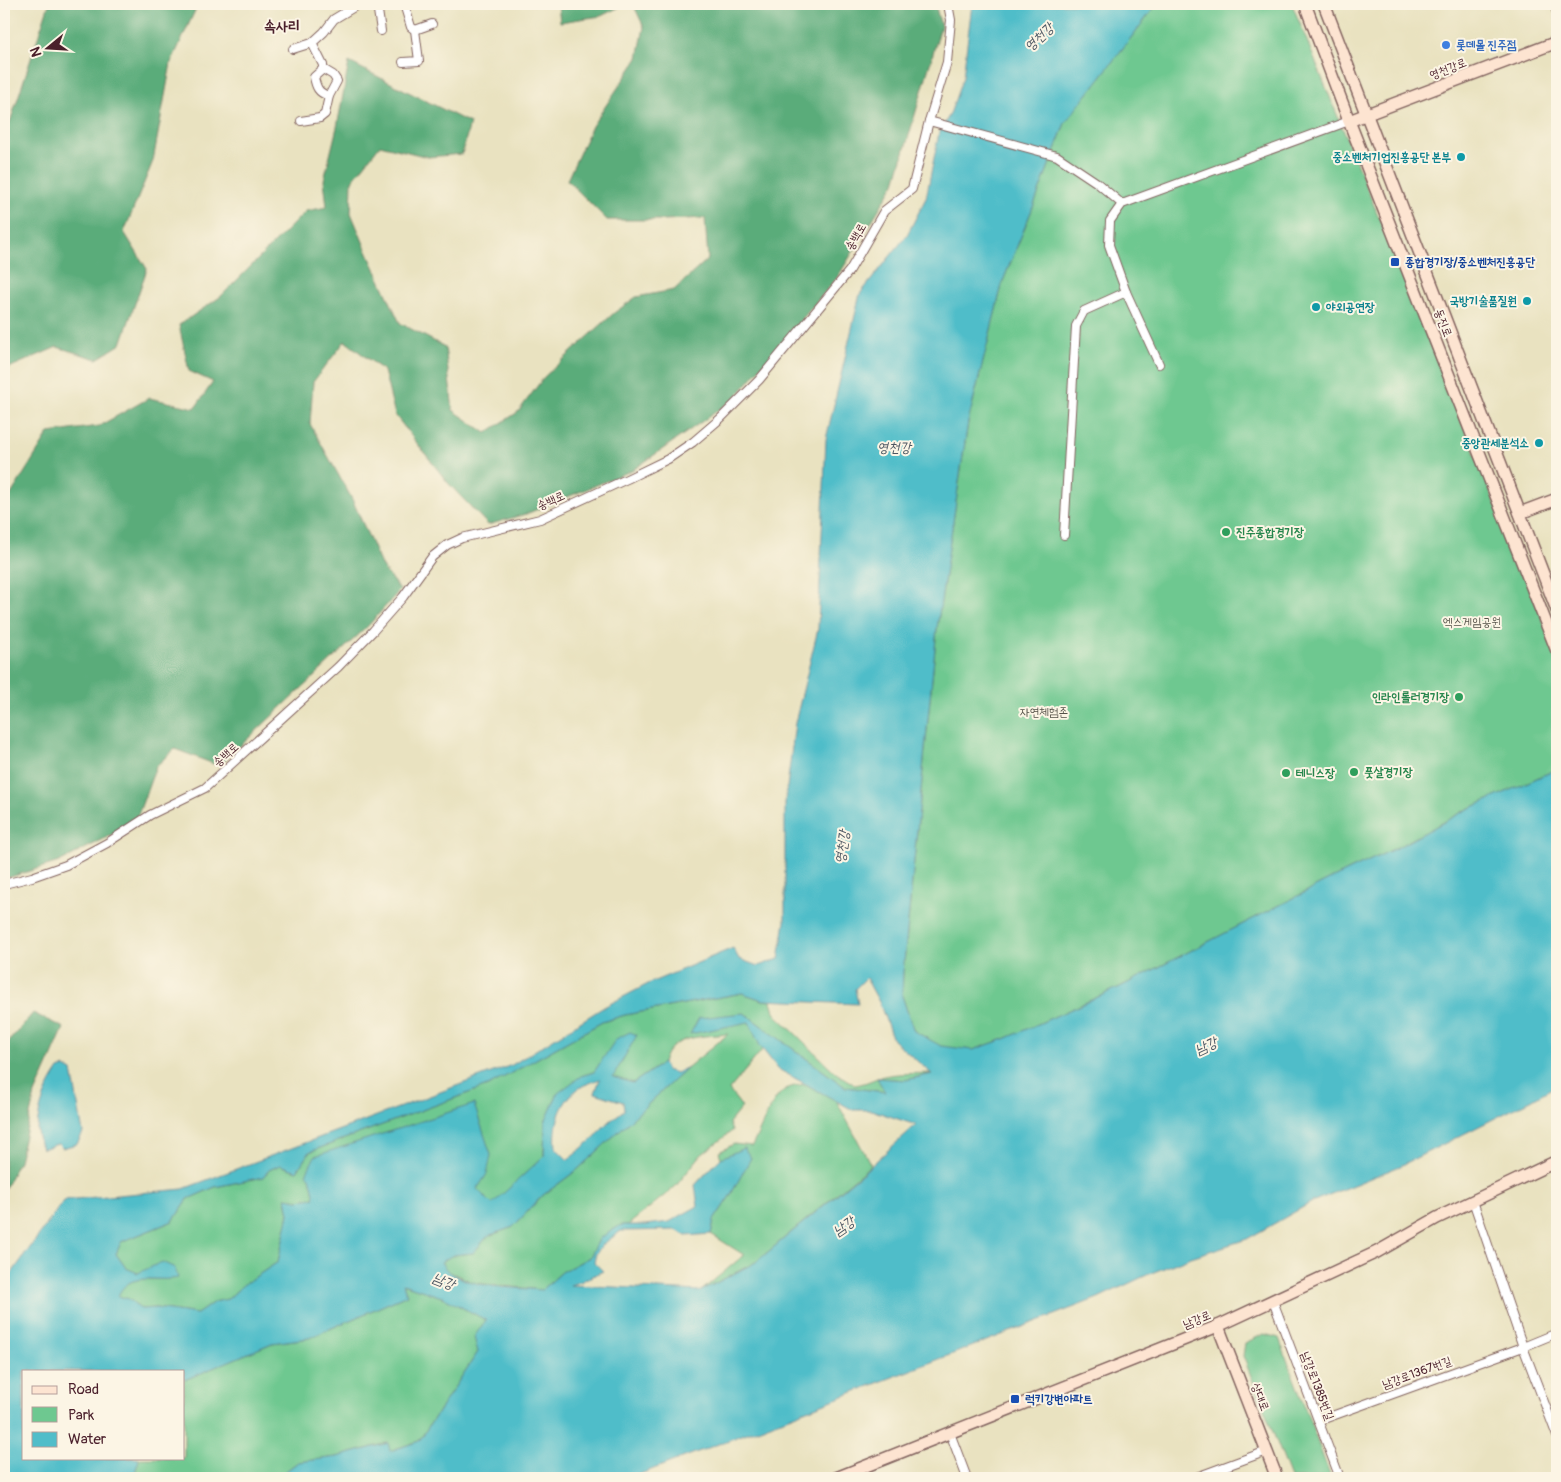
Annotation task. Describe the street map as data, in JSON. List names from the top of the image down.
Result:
{
  "streets": {
    "street": [
      "영천강로",
      "송백로",
      "동진로",
      "남강로",
      "남강로1367번길",
      "남강로1385번길",
      "상대로"
    ]
  },
  "crossings": [
    ["영천강로", "동진로"],
    ["남강로", "남강로1385번길"],
    ["남강로", "상대로"],
    ["남강로1367번길", "남강로1385번길"]
  ],
  "districts": ["속사리"],
  "water": ["영천강", "남강"],
  "parks": ["엑스게임공원", "자연체험존"],
  "places": {
    "other": [
      "롯데몰 진주점",
      "중소벤처기업진흥공단 본부",
      "국방기술품질원",
      "야외공연장",
      "중앙관세분석소",
      "진주종합경기장",
      "인라인롤러경기장",
      "풋살경기장",
      "테니스장"
    ],
    "transit": ["종합경기장/중소벤처진흥공단", "럭키강변아파트"]
  },
  "legend": ["Road", "Park", "Water"],
  "north": "left"
}
